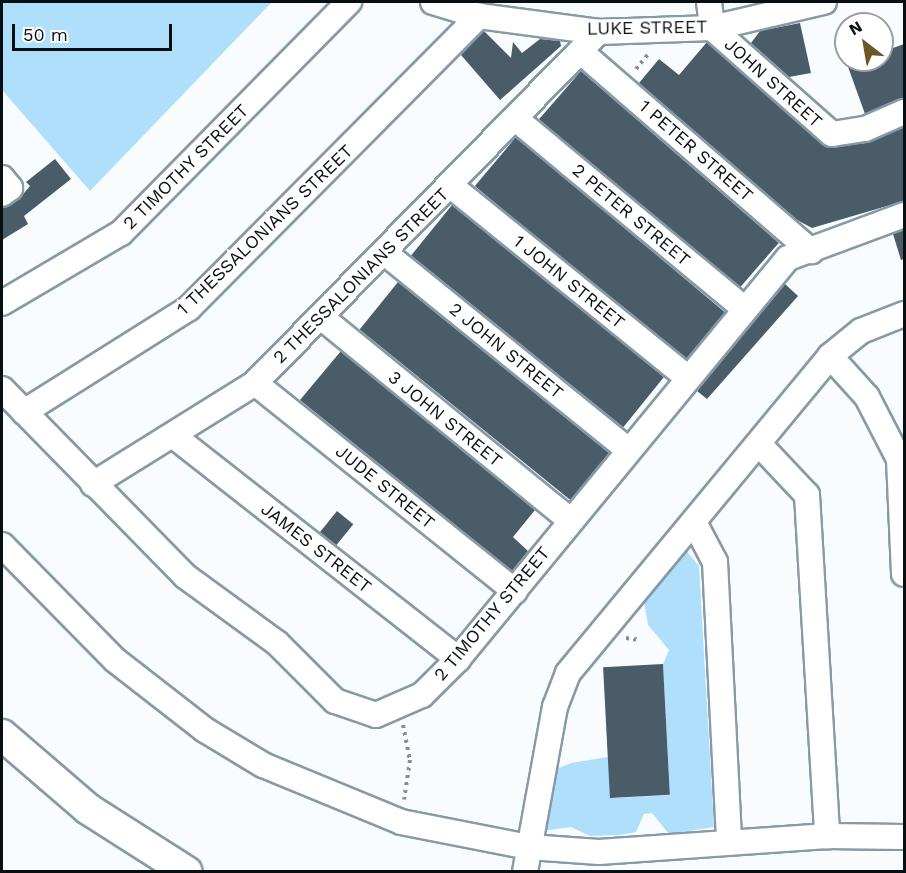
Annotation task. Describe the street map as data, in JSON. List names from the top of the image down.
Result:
{
  "streets": {
    "street": [
      "LUKE STREET",
      "JOHN STREET",
      "1 PETER STREET",
      "2 TIMOTHY STREET",
      "2 PETER STREET",
      "1 THESSALONIANS STREET",
      "2 THESSALONIANS STREET",
      "1 JOHN STREET",
      "2 JOHN STREET",
      "3 JOHN STREET",
      "JUDE STREET",
      "JAMES STREET"
    ]
  },
  "crossings": [
    ["LUKE STREET", "JOHN STREET"],
    ["LUKE STREET", "1 THESSALONIANS STREET"],
    ["LUKE STREET", "2 THESSALONIANS STREET"],
    ["1 PETER STREET", "2 TIMOTHY STREET"],
    ["1 PETER STREET", "2 THESSALONIANS STREET"],
    ["2 TIMOTHY STREET", "2 PETER STREET"],
    ["2 TIMOTHY STREET", "1 THESSALONIANS STREET"],
    ["2 TIMOTHY STREET", "2 THESSALONIANS STREET"],
    ["2 TIMOTHY STREET", "1 JOHN STREET"],
    ["2 TIMOTHY STREET", "2 JOHN STREET"],
    ["2 TIMOTHY STREET", "3 JOHN STREET"],
    ["2 TIMOTHY STREET", "JUDE STREET"],
    ["2 TIMOTHY STREET", "JAMES STREET"],
    ["2 PETER STREET", "2 THESSALONIANS STREET"],
    ["2 THESSALONIANS STREET", "1 JOHN STREET"],
    ["2 THESSALONIANS STREET", "2 JOHN STREET"],
    ["2 THESSALONIANS STREET", "3 JOHN STREET"],
    ["2 THESSALONIANS STREET", "JUDE STREET"],
    ["2 THESSALONIANS STREET", "JAMES STREET"]
  ],
  "scale_bar": "50 m",
  "north": "top left"
}
